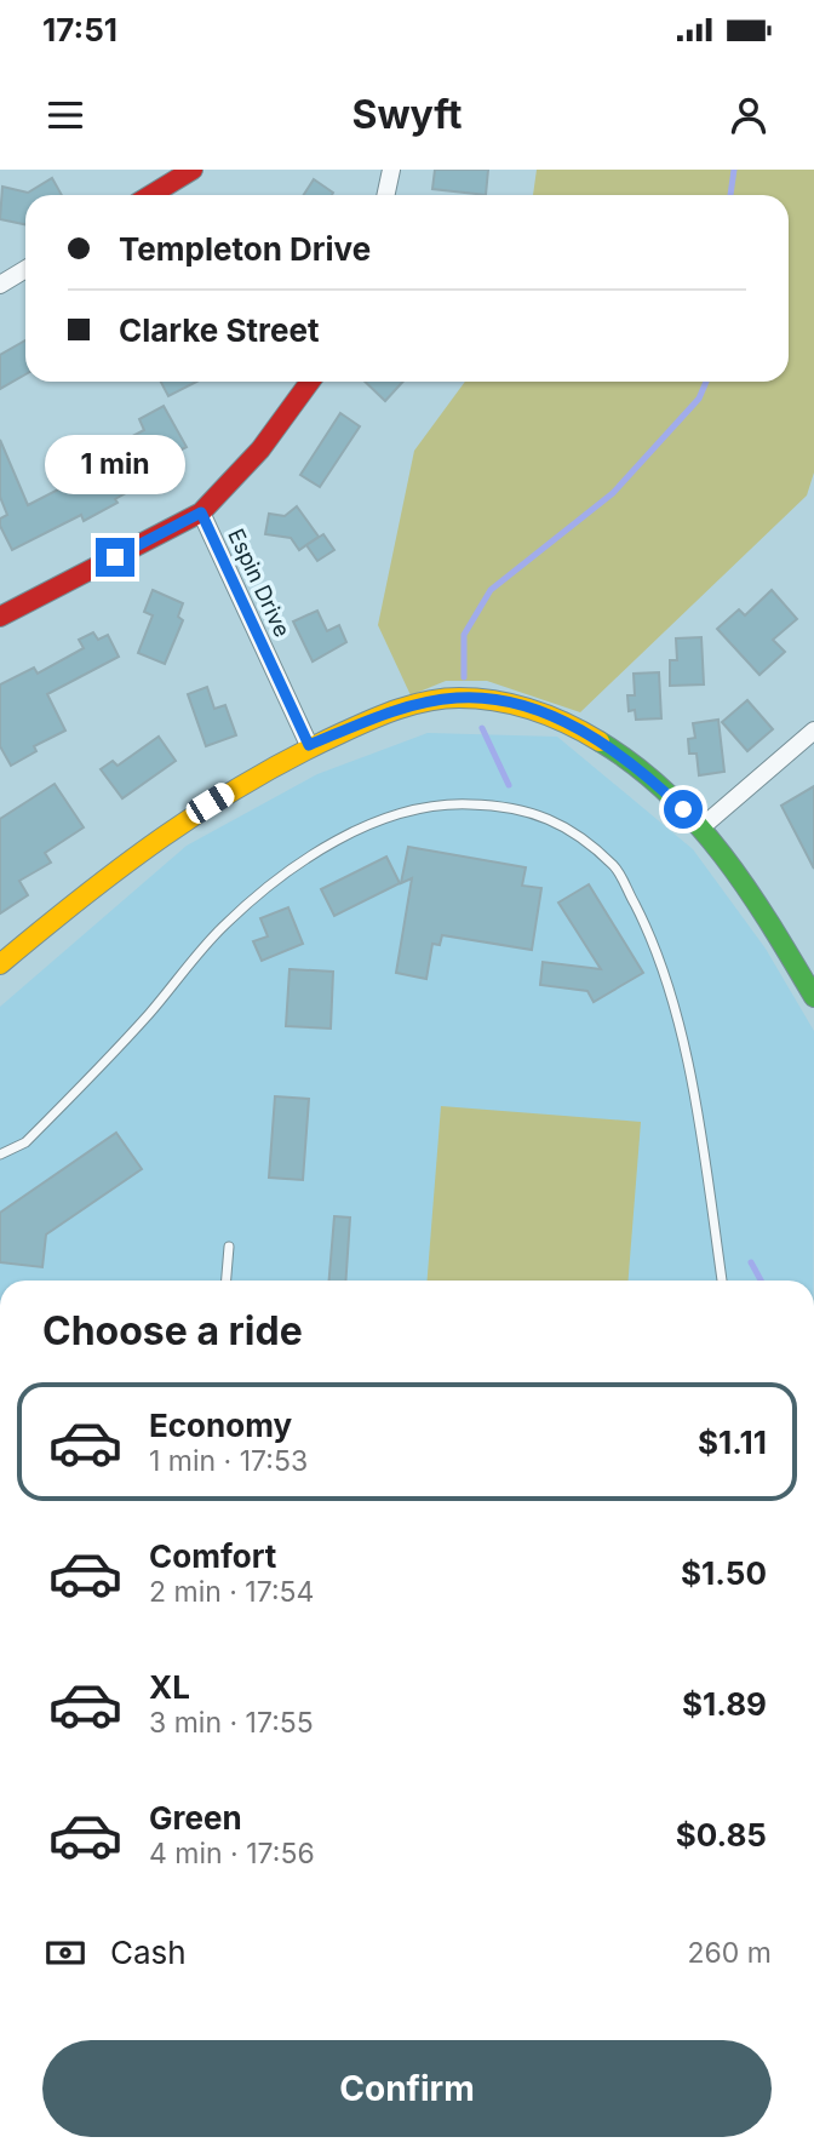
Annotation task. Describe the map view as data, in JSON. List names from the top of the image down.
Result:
{
  "streets": {
    "street": ["Espin Drive"]
  },
  "page": {
    "status": "17:51",
    "header": "Swyft",
    "banner": ["Templeton Drive", "Clarke Street"],
    "bubble": "1 min",
    "heading": "Choose a ride",
    "list": [
      {
        "name": "Economy",
        "note": "1 min · 17:53",
        "value": "$1.11"
      },
      {
        "name": "Comfort",
        "note": "2 min · 17:54",
        "value": "$1.50"
      },
      {
        "name": "XL",
        "note": "3 min · 17:55",
        "value": "$1.89"
      },
      {
        "name": "Green",
        "note": "4 min · 17:56",
        "value": "$0.85"
      }
    ],
    "pay": ["Cash", "260 m"],
    "buttons": "Confirm"
  }
}
